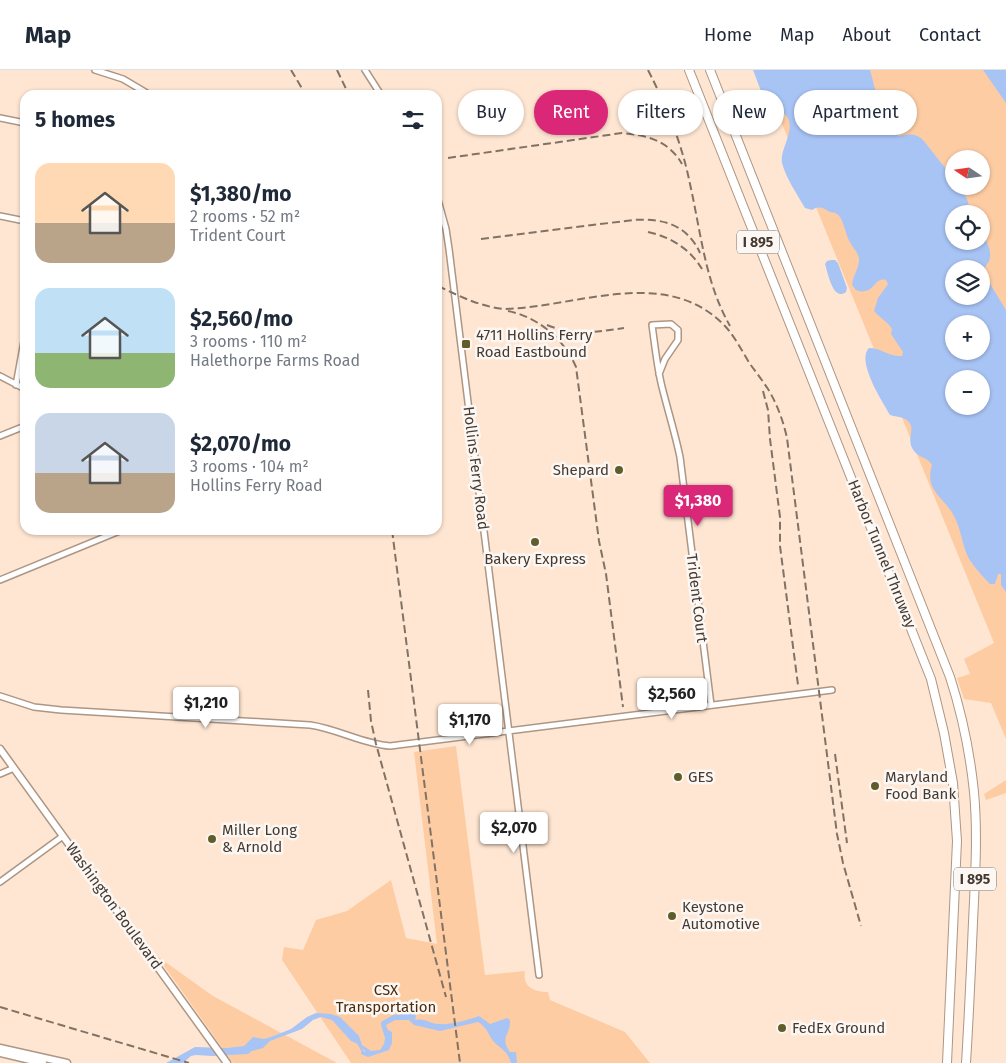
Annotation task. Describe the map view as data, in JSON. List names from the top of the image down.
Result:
{
  "streets": {
    "highway": ["I 895", "Harbor Tunnel Thruway"],
    "main road": ["Washington Boulevard"],
    "street": ["Hollins Ferry Road", "Trident Court"]
  },
  "parks": ["CSX Transportation"],
  "places": {
    "transit": ["4711 Hollins Ferry Road Eastbound"],
    "other": [
      "Shepard",
      "Bakery Express",
      "GES",
      "Maryland Food Bank",
      "Miller Long & Arnold",
      "Keystone Automotive",
      "FedEx Ground"
    ]
  },
  "north": "left",
  "page": {
    "header": "Map",
    "nav": [
      "Home",
      "Map",
      "About",
      "Contact"
    ],
    "chip": [
      "Buy",
      "Rent",
      "Filters",
      "New",
      "Apartment"
    ],
    "heading": "5 homes",
    "map_buttons": ["+", "−"],
    "list": [
      {
        "name": "$1,380/mo",
        "note": "2 rooms · 52 m² · Trident Court"
      },
      {
        "name": "$2,560/mo",
        "note": "3 rooms · 110 m² · Halethorpe Farms Road"
      },
      {
        "name": "$2,070/mo",
        "note": "3 rooms · 104 m² · Hollins Ferry Road"
      }
    ],
    "price": [
      "$1,380",
      "$2,560",
      "$1,210",
      "$1,170",
      "$2,070"
    ]
  }
}
